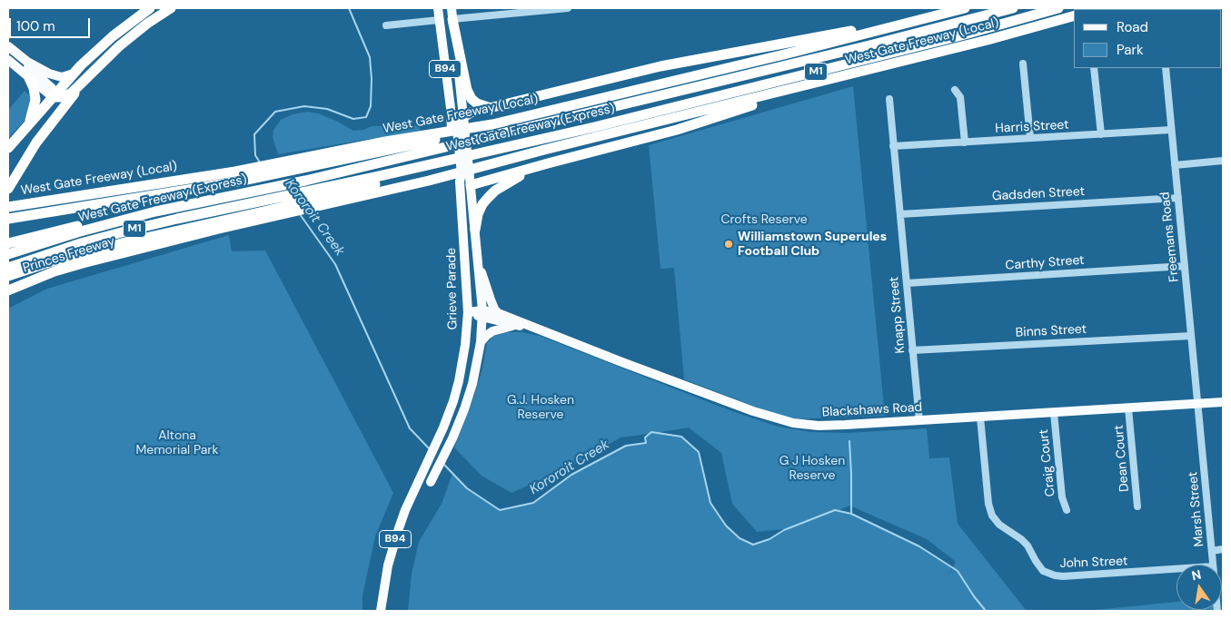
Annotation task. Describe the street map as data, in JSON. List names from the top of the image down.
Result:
{
  "streets": {
    "highway": [
      "West Gate Freeway (Local)",
      "M1",
      "West Gate Freeway (Express)",
      "Princes Freeway"
    ],
    "main road": ["B94", "Grieve Parade", "Blackshaws Road"],
    "street": [
      "Harris Street",
      "Gadsden Street",
      "Freemans Road",
      "Carthy Street",
      "Knapp Street",
      "Binns Street",
      "Dean Court",
      "Craig Court",
      "Marsh Street",
      "John Street"
    ]
  },
  "crossings": [
    ["West Gate Freeway (Local)", "West Gate Freeway (Express)"],
    ["West Gate Freeway (Local)", "Princes Freeway"],
    ["Harris Street", "Freemans Road"],
    ["Harris Street", "Knapp Street"],
    ["Gadsden Street", "Freemans Road"],
    ["Gadsden Street", "Knapp Street"],
    ["Freemans Road", "Carthy Street"],
    ["Freemans Road", "Binns Street"],
    ["Freemans Road", "Blackshaws Road"],
    ["Freemans Road", "Marsh Street"],
    ["Carthy Street", "Knapp Street"],
    ["Grieve Parade", "Blackshaws Road"],
    ["Knapp Street", "Binns Street"],
    ["Knapp Street", "Blackshaws Road"],
    ["Blackshaws Road", "Dean Court"],
    ["Blackshaws Road", "Craig Court"],
    ["Blackshaws Road", "Marsh Street"],
    ["Blackshaws Road", "John Street"]
  ],
  "water": ["Kororoit Creek"],
  "parks": [
    "Crofts Reserve",
    "G.J. Hosken Reserve",
    "Altona Memorial Park",
    "G J Hosken Reserve"
  ],
  "places": ["Williamstown Superules Football Club"],
  "legend": ["Road", "Park"],
  "scale_bar": "100 m",
  "north": "top"
}
